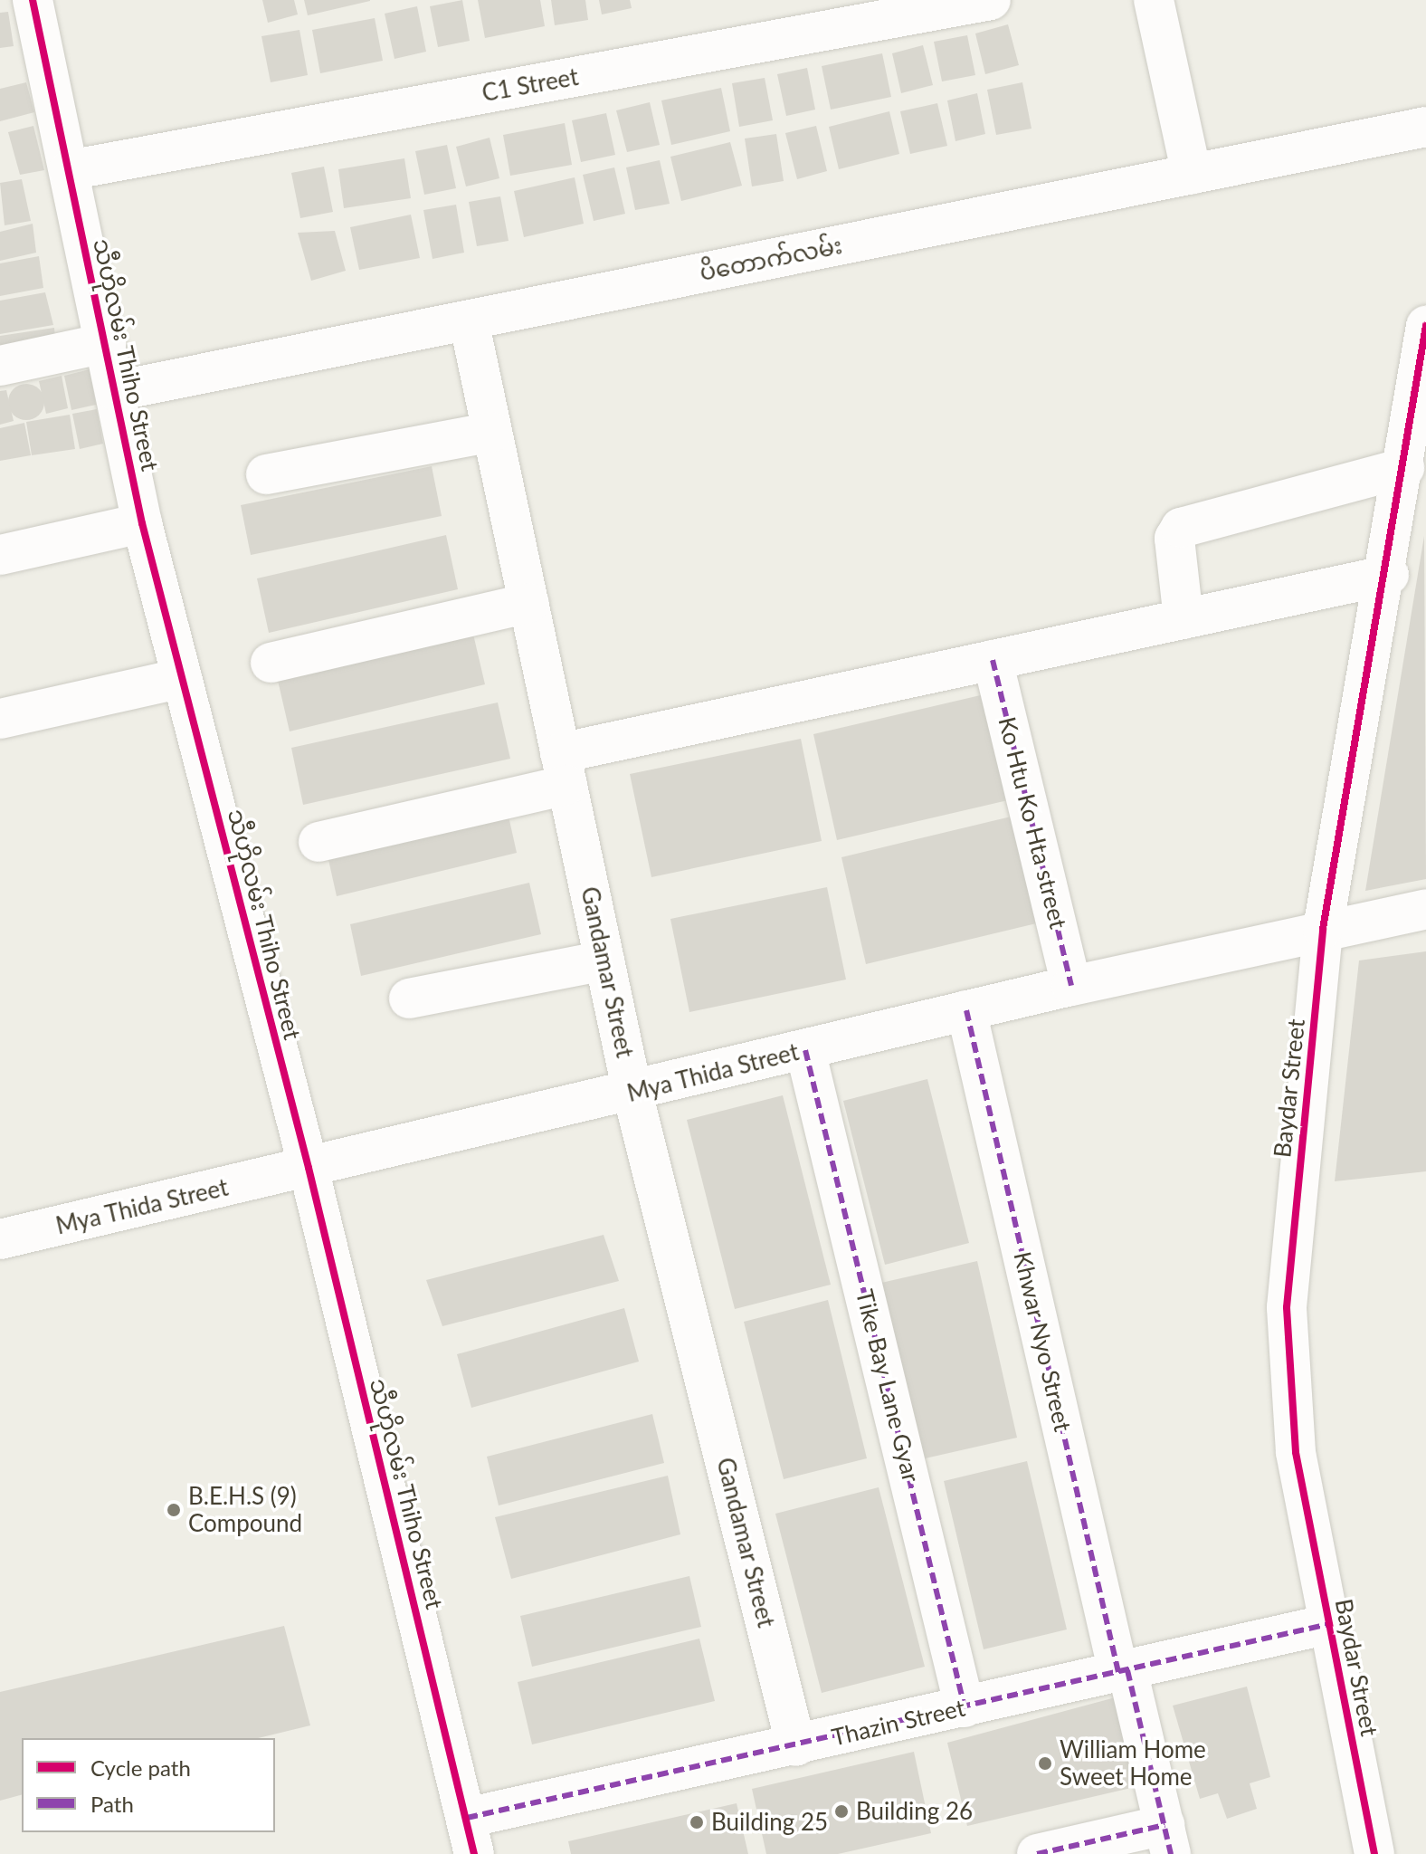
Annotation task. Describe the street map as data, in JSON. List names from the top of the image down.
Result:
{
  "streets": {
    "street": [
      "C1 Street",
      "ပိတောက်လမ်း",
      "သီဟိုလမ်း Thiho Street",
      "Ko Htu Ko Hta street",
      "Gandamar Street",
      "Mya Thida Street",
      "Baydar Street",
      "Khwar Nyo Street",
      "Tike Bay Lane Gyar",
      "Thazin Street"
    ]
  },
  "crossings": [
    ["C1 Street", "သီဟိုလမ်း Thiho Street"],
    ["ပိတောက်လမ်း", "သီဟိုလမ်း Thiho Street"],
    ["ပိတောက်လမ်း", "Gandamar Street"],
    ["သီဟိုလမ်း Thiho Street", "Mya Thida Street"],
    ["သီဟိုလမ်း Thiho Street", "Thazin Street"],
    ["Ko Htu Ko Hta street", "Mya Thida Street"],
    ["Gandamar Street", "Mya Thida Street"],
    ["Gandamar Street", "Thazin Street"],
    ["Mya Thida Street", "Baydar Street"],
    ["Mya Thida Street", "Khwar Nyo Street"],
    ["Mya Thida Street", "Tike Bay Lane Gyar"],
    ["Baydar Street", "Thazin Street"],
    ["Khwar Nyo Street", "Thazin Street"],
    ["Tike Bay Lane Gyar", "Thazin Street"]
  ],
  "places": [
    "B.E.H.S (9) Compound",
    "William Home Sweet Home",
    "Building 26",
    "Building 25"
  ],
  "legend": ["Cycle path", "Path"]
}
